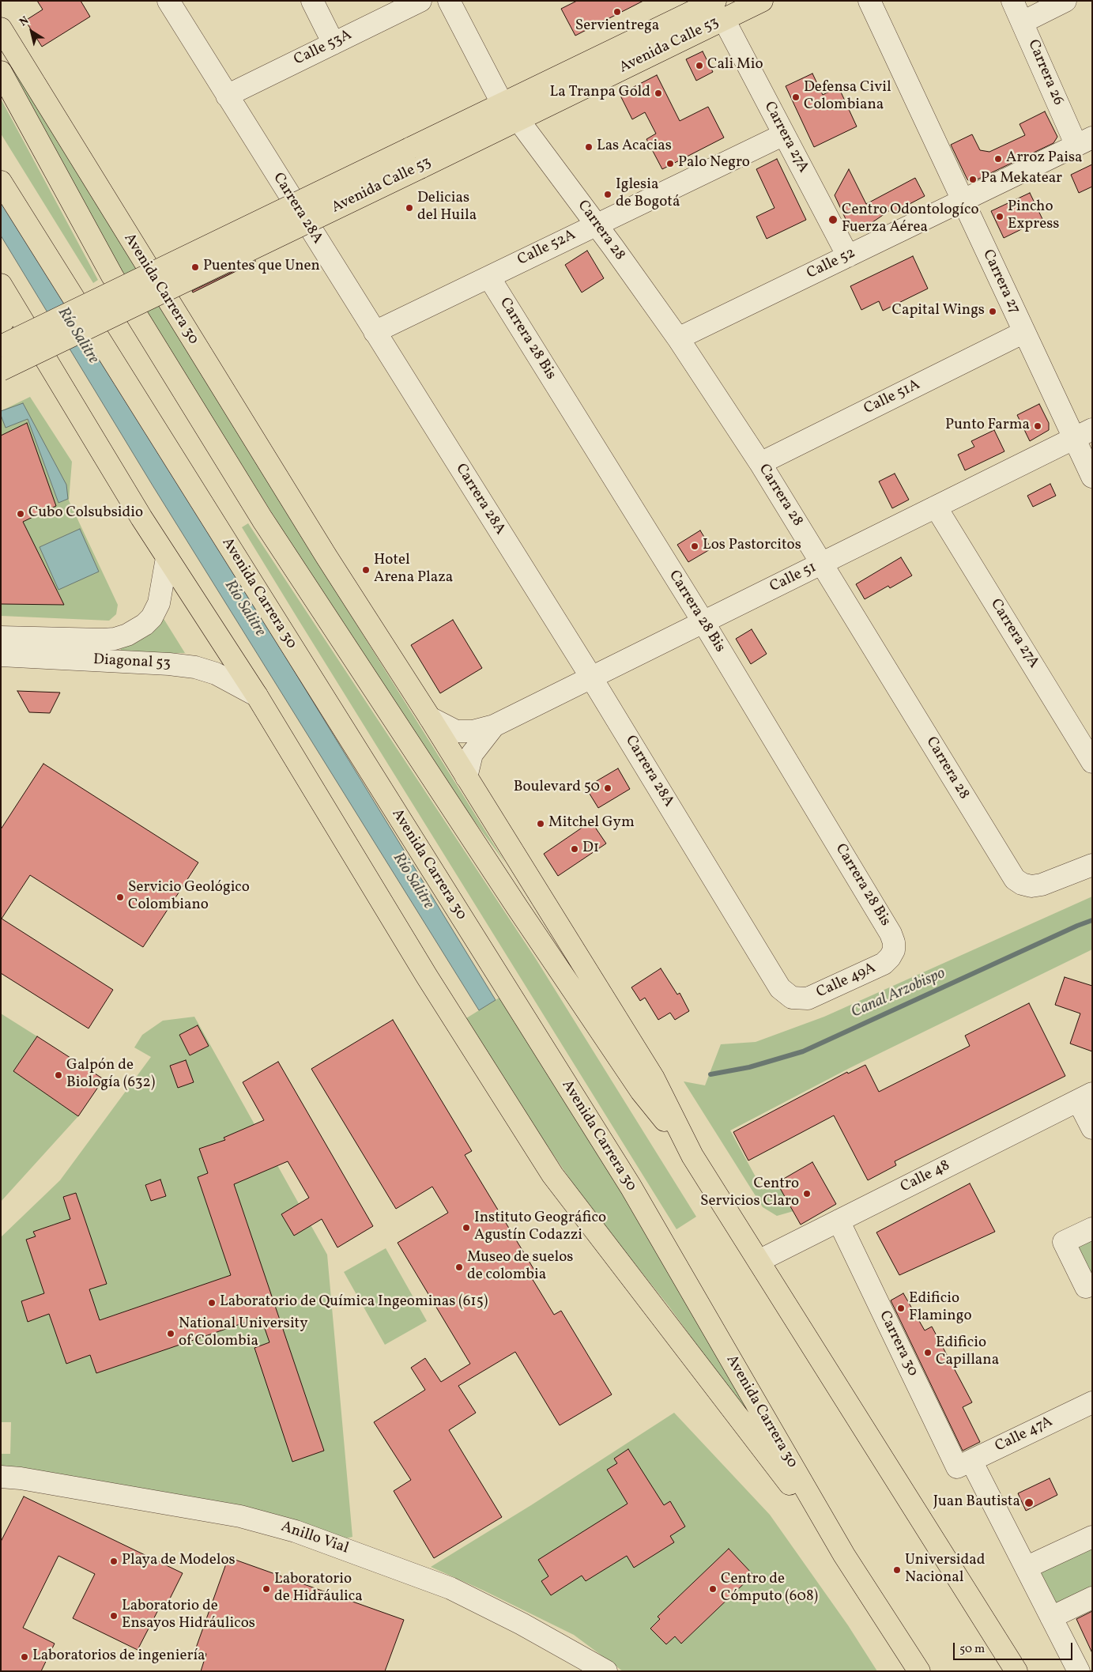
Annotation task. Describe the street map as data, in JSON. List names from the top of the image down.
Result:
{
  "streets": {
    "main road": ["Avenida Calle 53", "Avenida Carrera 30"],
    "street": [
      "Calle 53A",
      "Carrera 26",
      "Carrera 27A",
      "Carrera 28A",
      "Carrera 28",
      "Calle 52A",
      "Calle 52",
      "Carrera 27",
      "Carrera 28 Bis",
      "Calle 51A",
      "Calle 51",
      "Diagonal 53",
      "Calle 49A",
      "Calle 48",
      "Carrera 30",
      "Calle 47A",
      "Anillo Vial"
    ]
  },
  "crossings": [
    ["Avenida Calle 53", "Carrera 27A"],
    ["Avenida Calle 53", "Carrera 28"],
    ["Calle 53A", "Carrera 28A"],
    ["Carrera 26", "Calle 52"],
    ["Carrera 27A", "Calle 52A"],
    ["Carrera 27A", "Calle 52"],
    ["Carrera 27A", "Calle 51"],
    ["Carrera 28A", "Calle 52A"],
    ["Carrera 28A", "Calle 51"],
    ["Carrera 28A", "Calle 49A"],
    ["Carrera 28", "Calle 52A"],
    ["Carrera 28", "Calle 52"],
    ["Carrera 28", "Calle 51A"],
    ["Carrera 28", "Calle 51"],
    ["Calle 52A", "Carrera 28 Bis"],
    ["Calle 52", "Carrera 27"],
    ["Carrera 27", "Calle 51A"],
    ["Carrera 27", "Calle 51"],
    ["Avenida Carrera 30", "Calle 51"],
    ["Avenida Carrera 30", "Diagonal 53"],
    ["Avenida Carrera 30", "Calle 48"],
    ["Carrera 28 Bis", "Calle 51"],
    ["Carrera 28 Bis", "Calle 49A"],
    ["Calle 48", "Carrera 30"],
    ["Carrera 30", "Calle 47A"]
  ],
  "water": ["Río Salitre", "Canal Arzobispo"],
  "places": [
    "Servientrega",
    "Cali Mio",
    "La Tranpa Gold",
    "Defensa Civil Colombiana",
    "Las Acacias",
    "Arroz Paisa",
    "Palo Negro",
    "Pa Mekatear",
    "Iglesia de Bogotá",
    "Delicias del Huila",
    "Pincho Express",
    "Centro Odontologíco Fuerza Aérea",
    "Puentes que Unen",
    "Capital Wings",
    "Punto Farma",
    "Cubo Colsubsidio",
    "Los Pastorcitos",
    "Hotel Arena Plaza",
    "Boulevard 50",
    "Mitchel Gym",
    "D1",
    "Servicio Geológico Colombiano",
    "Galpón de Biología (632)",
    "Centro Servicios Claro",
    "Instituto Geográfico Agustín Codazzi",
    "Museo de suelos de colombia",
    "Laboratorio de Química Ingeominas (615)",
    "Edificio Flamingo",
    "National University of Colombia",
    "Edificio Capillana",
    "Juan Bautista",
    "Playa de Modelos",
    "Universidad Nacional",
    "Laboratorio de Hidráulica",
    "Centro de Cómputo (608)",
    "Laboratorio de Ensayos Hidráulicos",
    "Laboratorios de ingeniería"
  ],
  "scale_bar": "50 m",
  "north": "top left"
}
